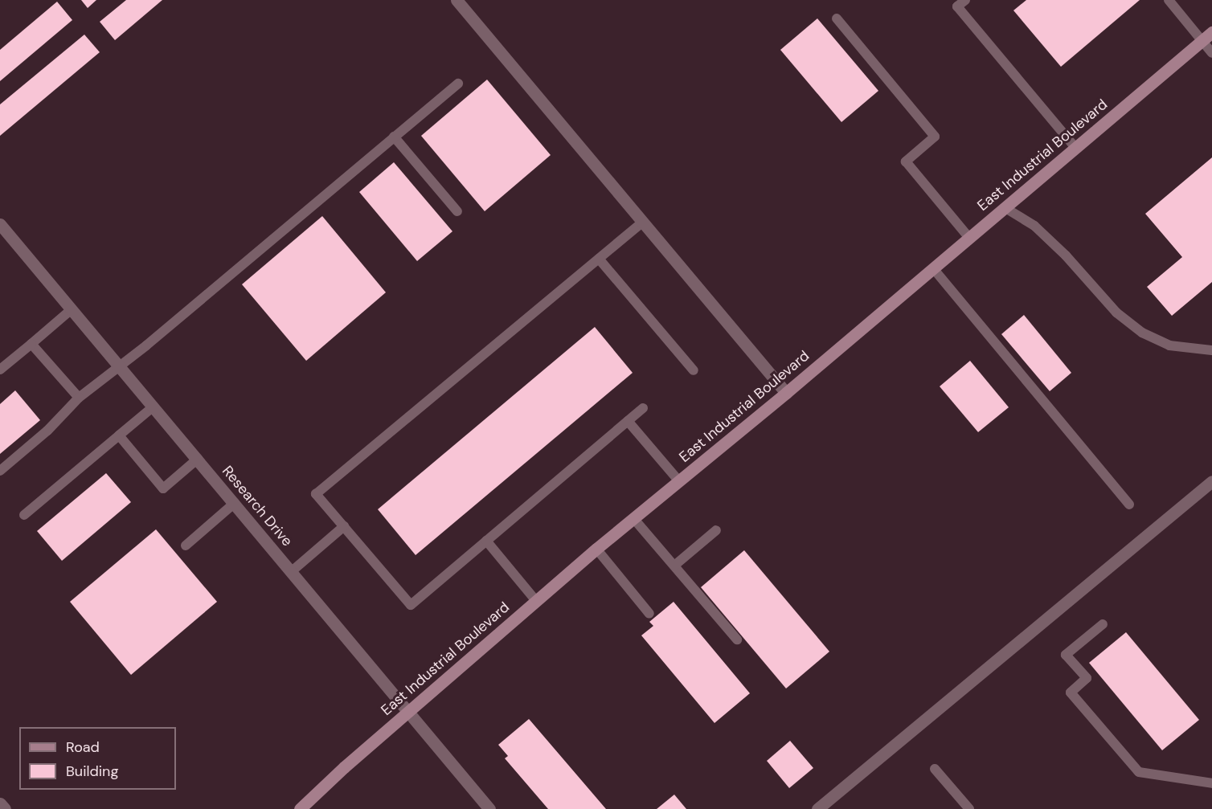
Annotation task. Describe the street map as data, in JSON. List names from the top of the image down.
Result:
{
  "streets": {
    "street": ["East Industrial Boulevard", "Research Drive"]
  },
  "crossings": [
    ["East Industrial Boulevard", "Research Drive"]
  ],
  "legend": ["Road", "Building"]
}
